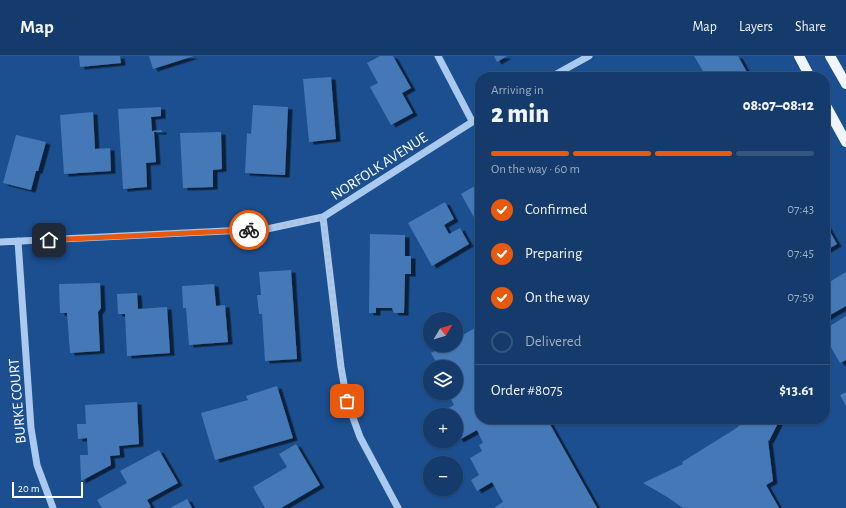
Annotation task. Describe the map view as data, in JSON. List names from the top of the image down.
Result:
{
  "streets": {
    "street": ["NORFOLK AVENUE", "BURKE COURT"]
  },
  "crossings": [
    ["NORFOLK AVENUE", "BURKE COURT"]
  ],
  "scale_bar": "20 m",
  "north": "top right",
  "page": {
    "header": "Map",
    "nav": ["Map", "Layers", "Share"],
    "heading": ["2 min", "Arriving in", "08:07–08:12"],
    "panel": ["Order #8075", "$13.61"],
    "bar": "On the way · 60 m",
    "list": [
      ["Confirmed", "07:43"],
      ["Preparing", "07:45"],
      ["On the way", "07:59"],
      "Delivered"
    ],
    "map_buttons": ["+", "−"],
    "scale": "20 m"
  }
}
